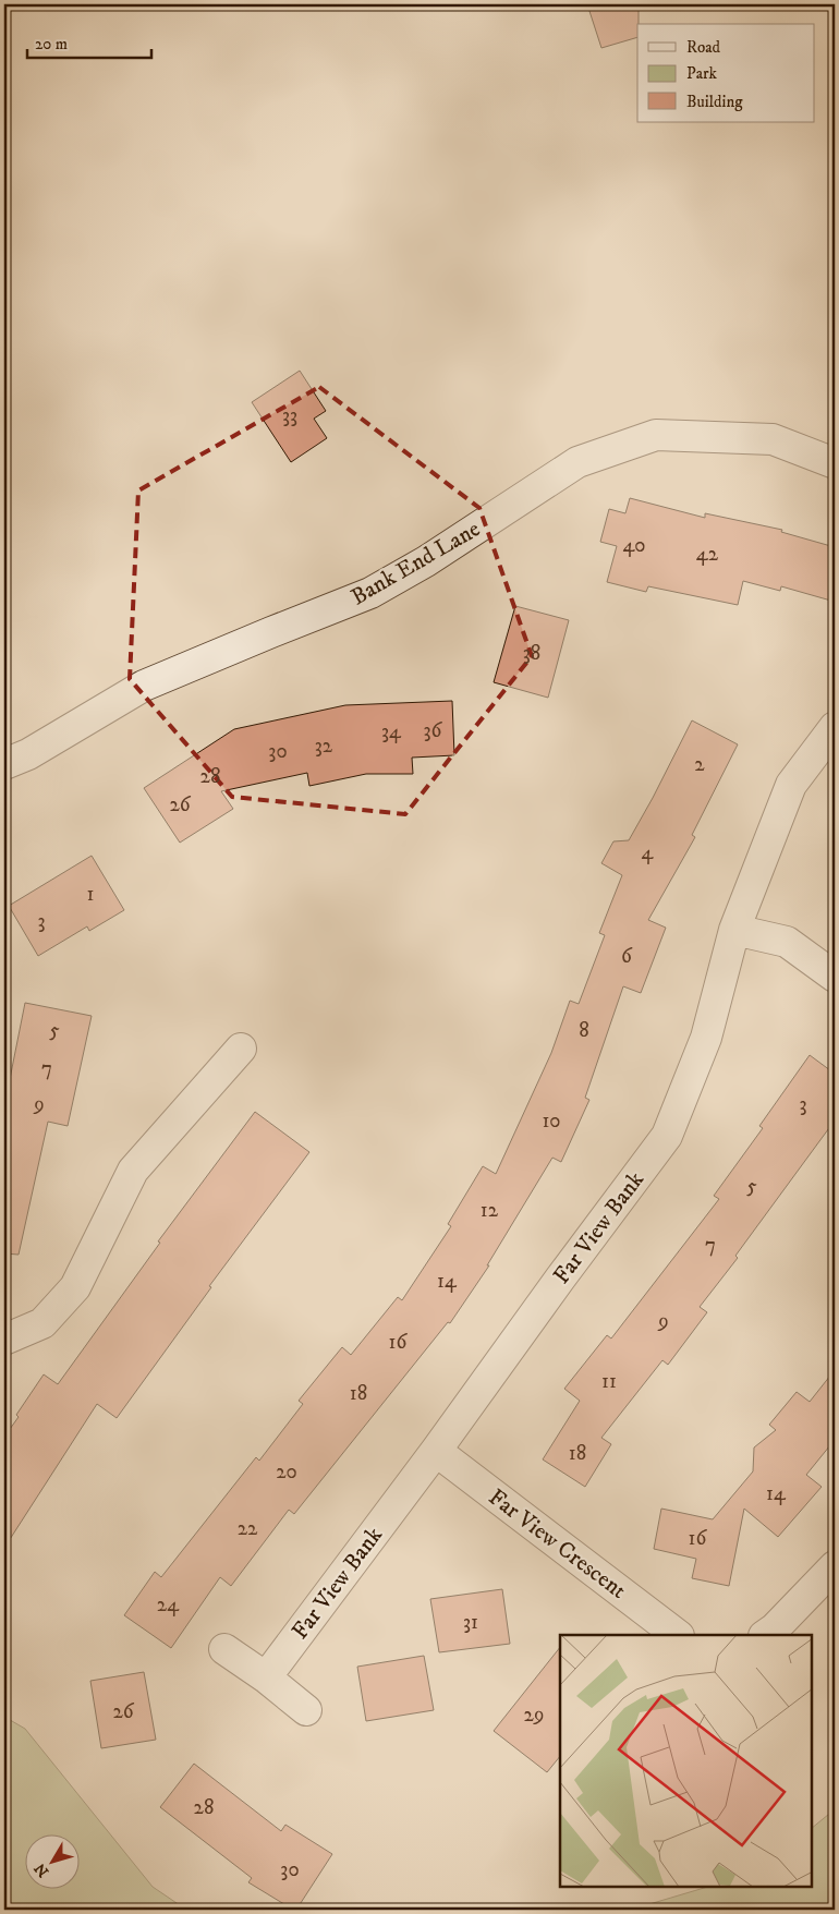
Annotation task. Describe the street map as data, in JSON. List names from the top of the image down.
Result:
{
  "streets": {
    "street": ["Bank End Lane", "Far View Bank", "Far View Crescent"]
  },
  "crossings": [
    ["Far View Bank", "Far View Crescent"]
  ],
  "house_numbers": [
    "33",
    "40",
    "42",
    "38",
    "36",
    "34",
    "32",
    "30",
    "2",
    "28",
    "26",
    "4",
    "1",
    "3",
    "6",
    "5",
    "8",
    "7",
    "9",
    "3",
    "10",
    "5",
    "12",
    "7",
    "14",
    "9",
    "16",
    "11",
    "18",
    "18",
    "20",
    "14",
    "22",
    "16",
    "24",
    "31",
    "26",
    "29",
    "28",
    "30"
  ],
  "legend": ["Road", "Park", "Building"],
  "scale_bar": "20 m",
  "north": "bottom left"
}
